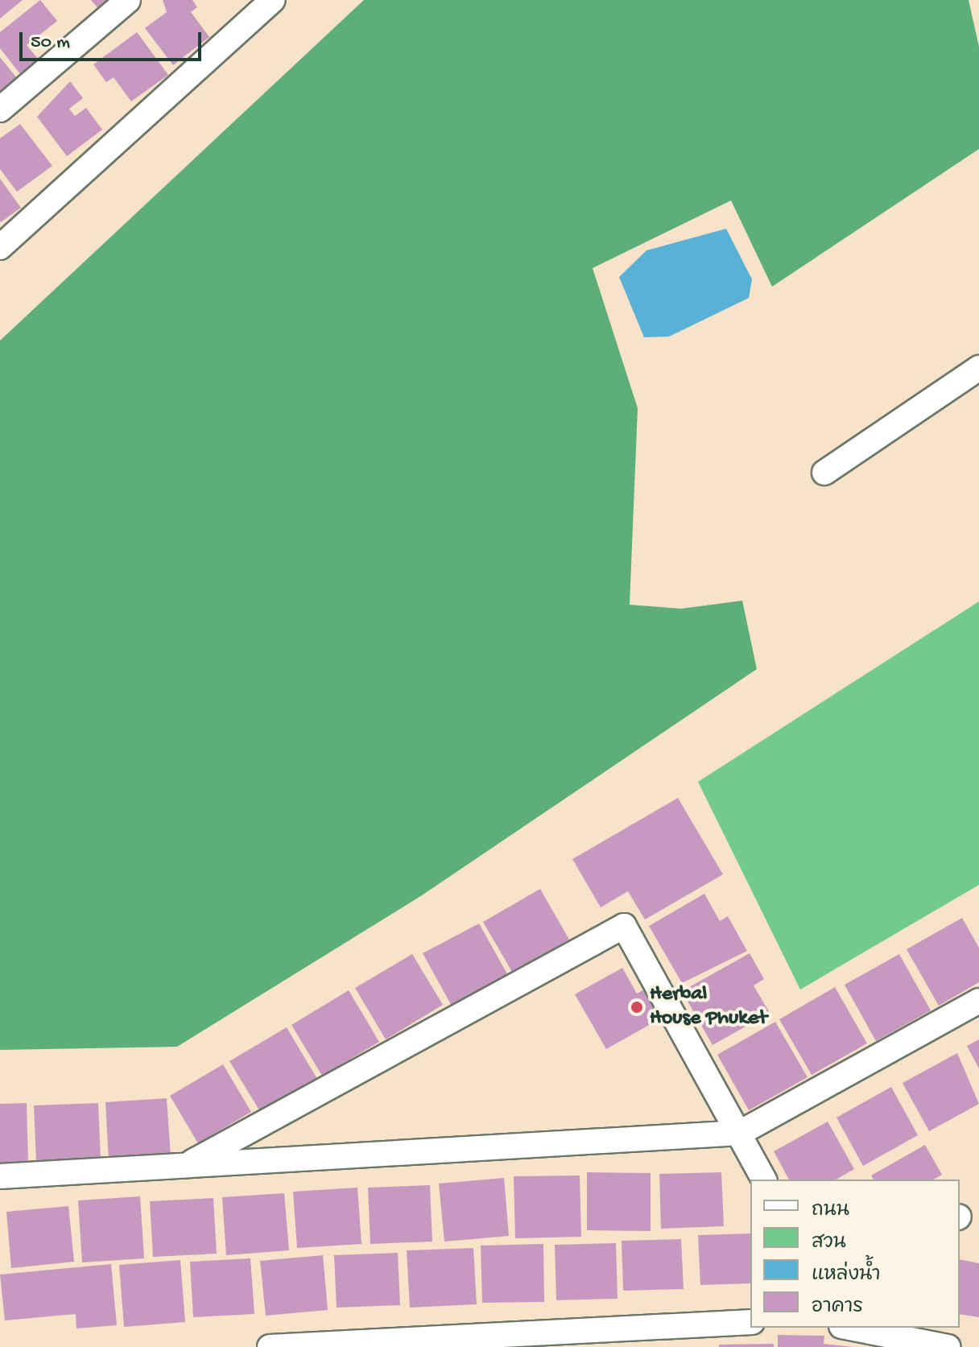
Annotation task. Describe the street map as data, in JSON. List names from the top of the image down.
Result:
{
  "places": ["Herbal House Phuket"],
  "legend": [
    "ถนน",
    "สวน",
    "แหล่งน้ำ",
    "อาคาร"
  ],
  "scale_bar": "50 m"
}
